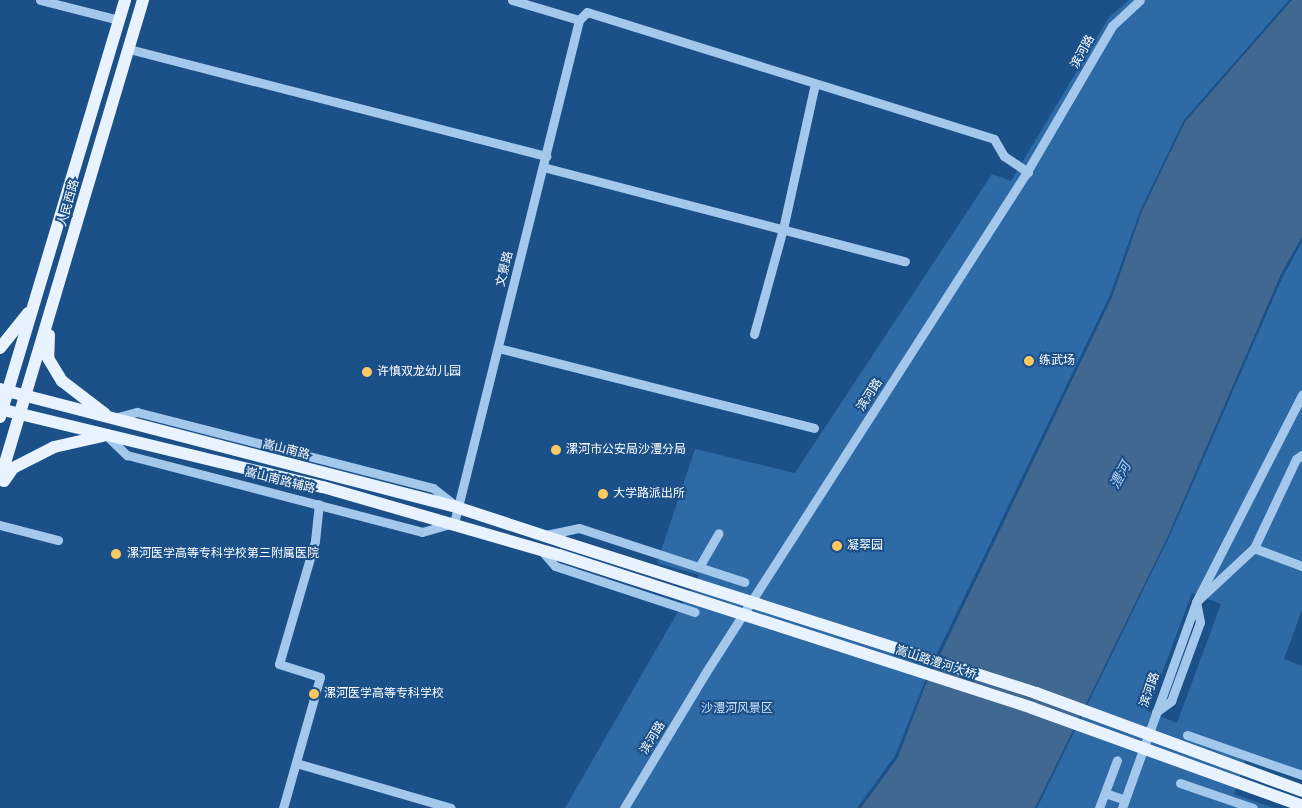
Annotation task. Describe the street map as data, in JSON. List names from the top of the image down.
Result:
{
  "streets": {
    "main road": ["人民西路", "嵩山南路", "嵩山路澧河大桥"],
    "street": ["滨河路", "文景路", "嵩山南路辅路"]
  },
  "crossings": [
    ["人民西路", "嵩山南路"],
    ["文景路", "嵩山南路"],
    ["文景路", "嵩山南路辅路"],
    ["嵩山南路", "嵩山路澧河大桥"]
  ],
  "water": ["澧河"],
  "parks": ["沙澧河风景区"],
  "places": [
    "练武场",
    "许慎双龙幼儿园",
    "漯河市公安局沙澧分局",
    "大学路派出所",
    "凝翠园",
    "漯河医学高等专科学校第三附属医院",
    "漯河医学高等专科学校"
  ]
}
